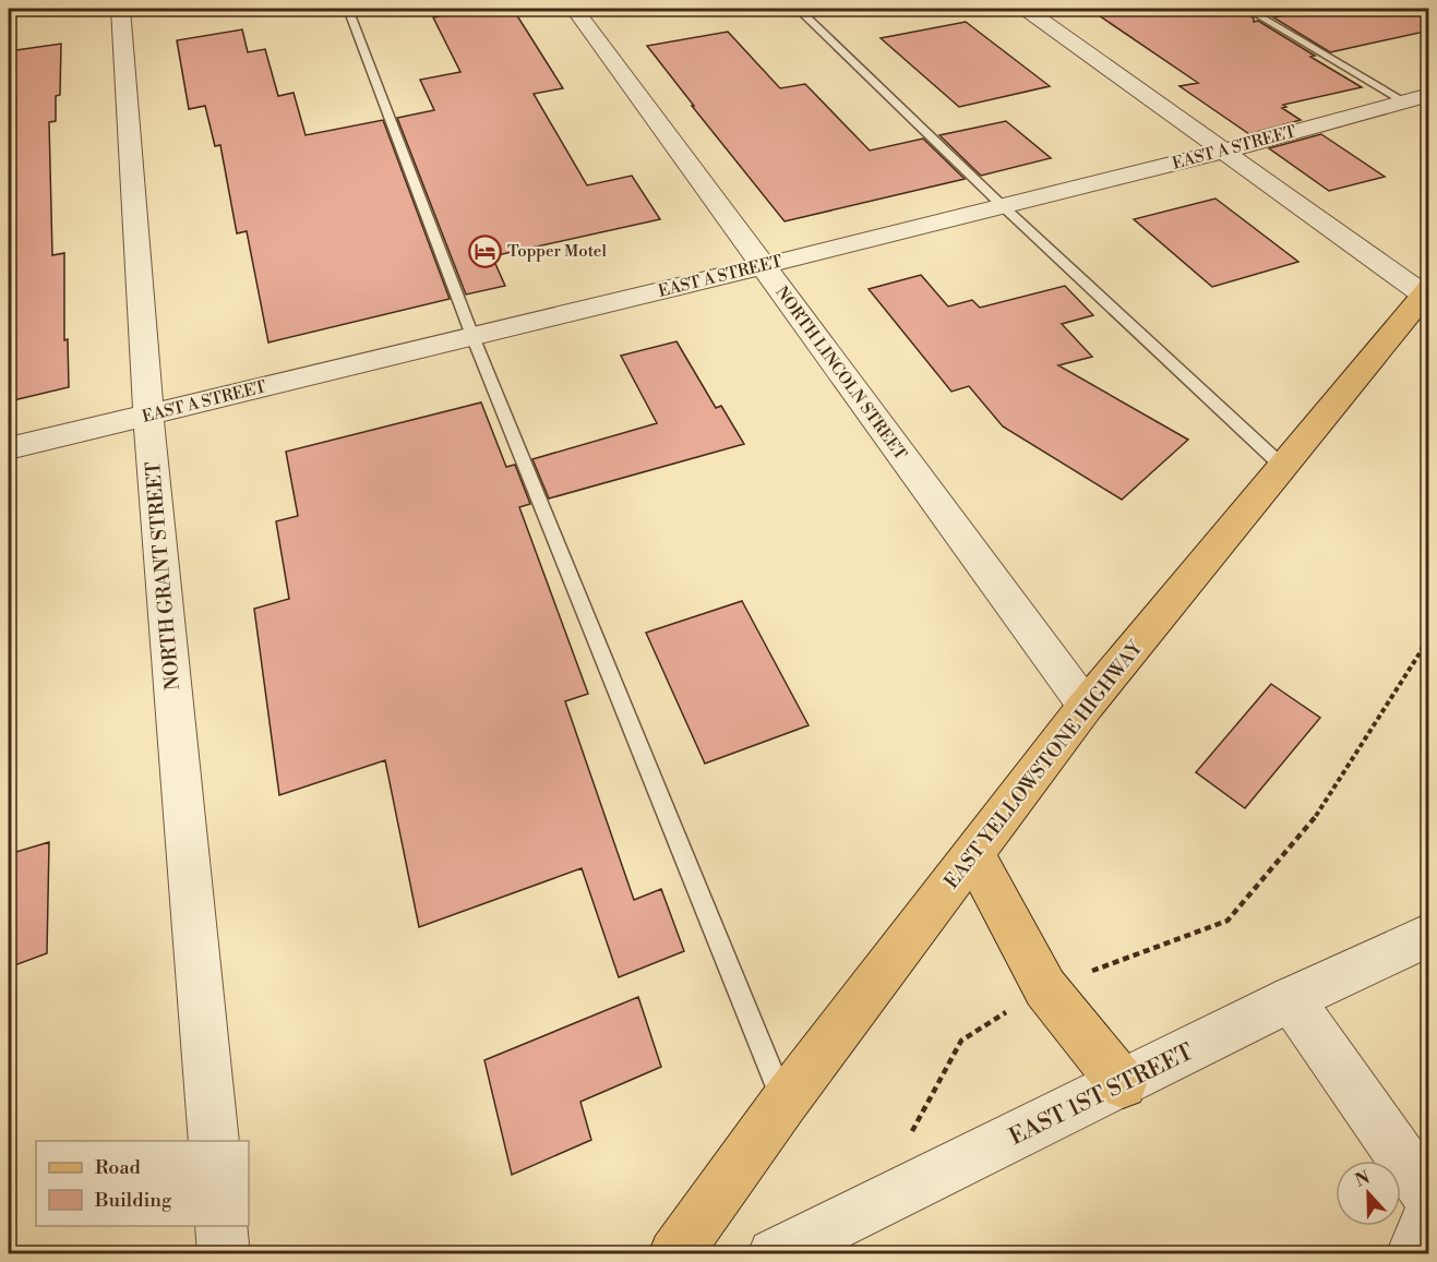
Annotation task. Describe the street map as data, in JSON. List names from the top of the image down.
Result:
{
  "streets": {
    "main road": ["EAST YELLOWSTONE HIGHWAY"],
    "street": [
      "EAST A STREET",
      "NORTH LINCOLN STREET",
      "NORTH GRANT STREET",
      "EAST 1ST STREET"
    ]
  },
  "crossings": [
    ["EAST A STREET", "NORTH LINCOLN STREET"],
    ["EAST A STREET", "NORTH GRANT STREET"],
    ["NORTH LINCOLN STREET", "EAST YELLOWSTONE HIGHWAY"]
  ],
  "places": {
    "hotel": ["Topper Motel"]
  },
  "legend": ["Road", "Building"],
  "north": "top"
}
